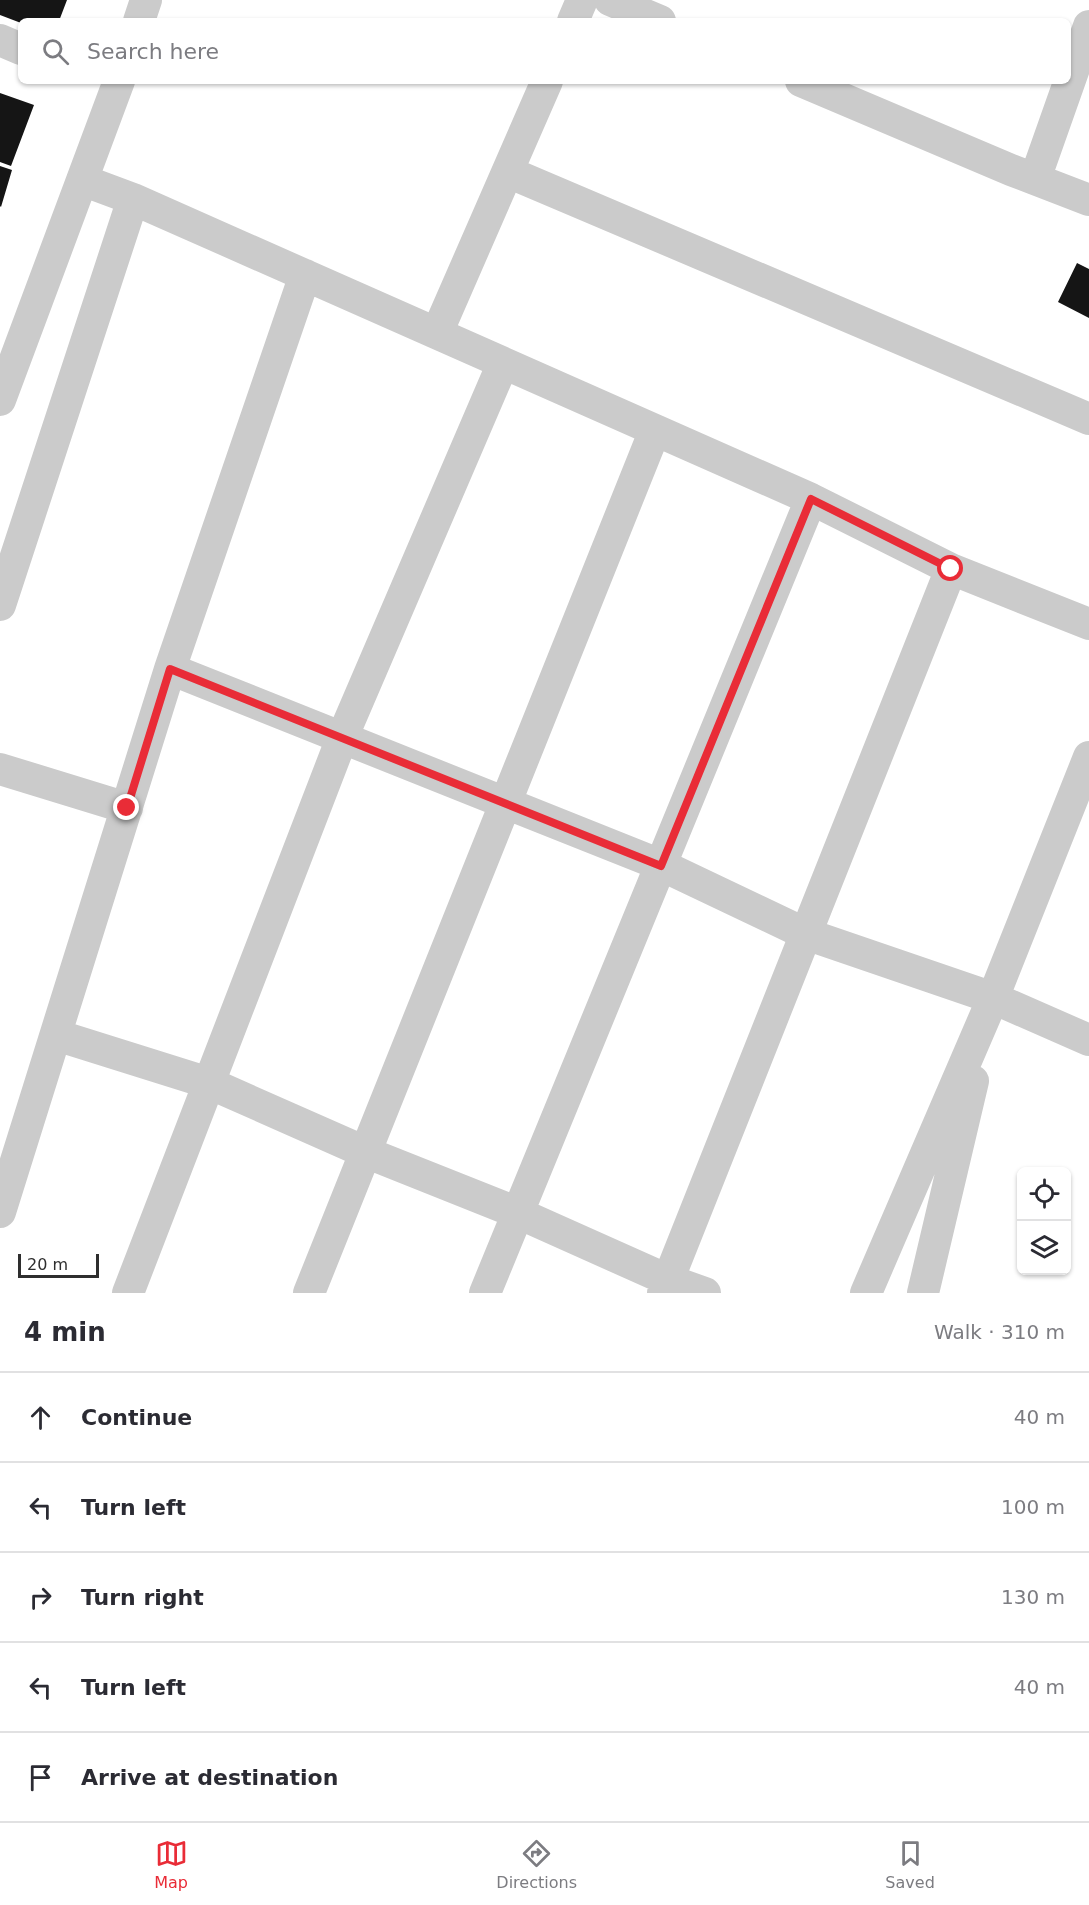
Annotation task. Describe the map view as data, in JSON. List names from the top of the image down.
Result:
{
  "scale_bar": "20 m",
  "page": {
    "search": "Search here",
    "scale": "20 m",
    "heading": ["4 min", "Walk · 310 m"],
    "list": [
      ["Continue", "40 m"],
      ["Turn left", "100 m"],
      ["Turn right", "130 m"],
      ["Turn left", "40 m"],
      "Arrive at destination"
    ],
    "nav": ["Map", "Directions", "Saved"]
  }
}
